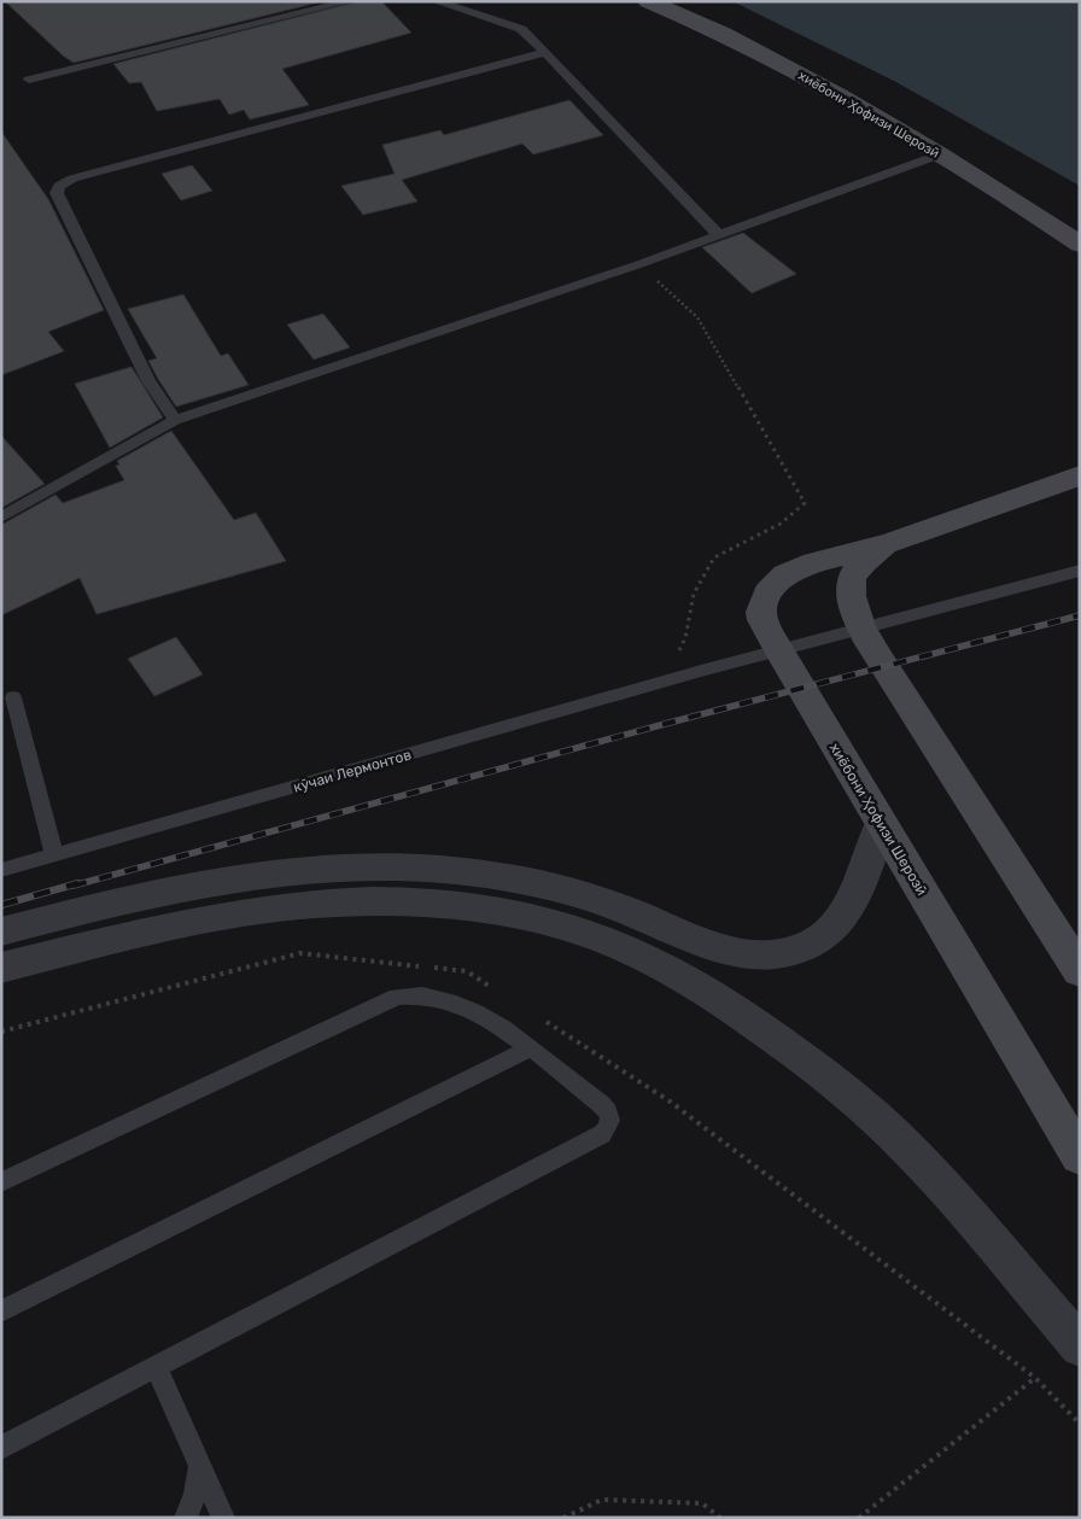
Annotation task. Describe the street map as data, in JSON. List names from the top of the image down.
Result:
{
  "streets": {
    "main road": ["хиёбони Ҳофизи Шерозӣ"],
    "lane": ["кӯчаи Лермонтов"]
  }
}
